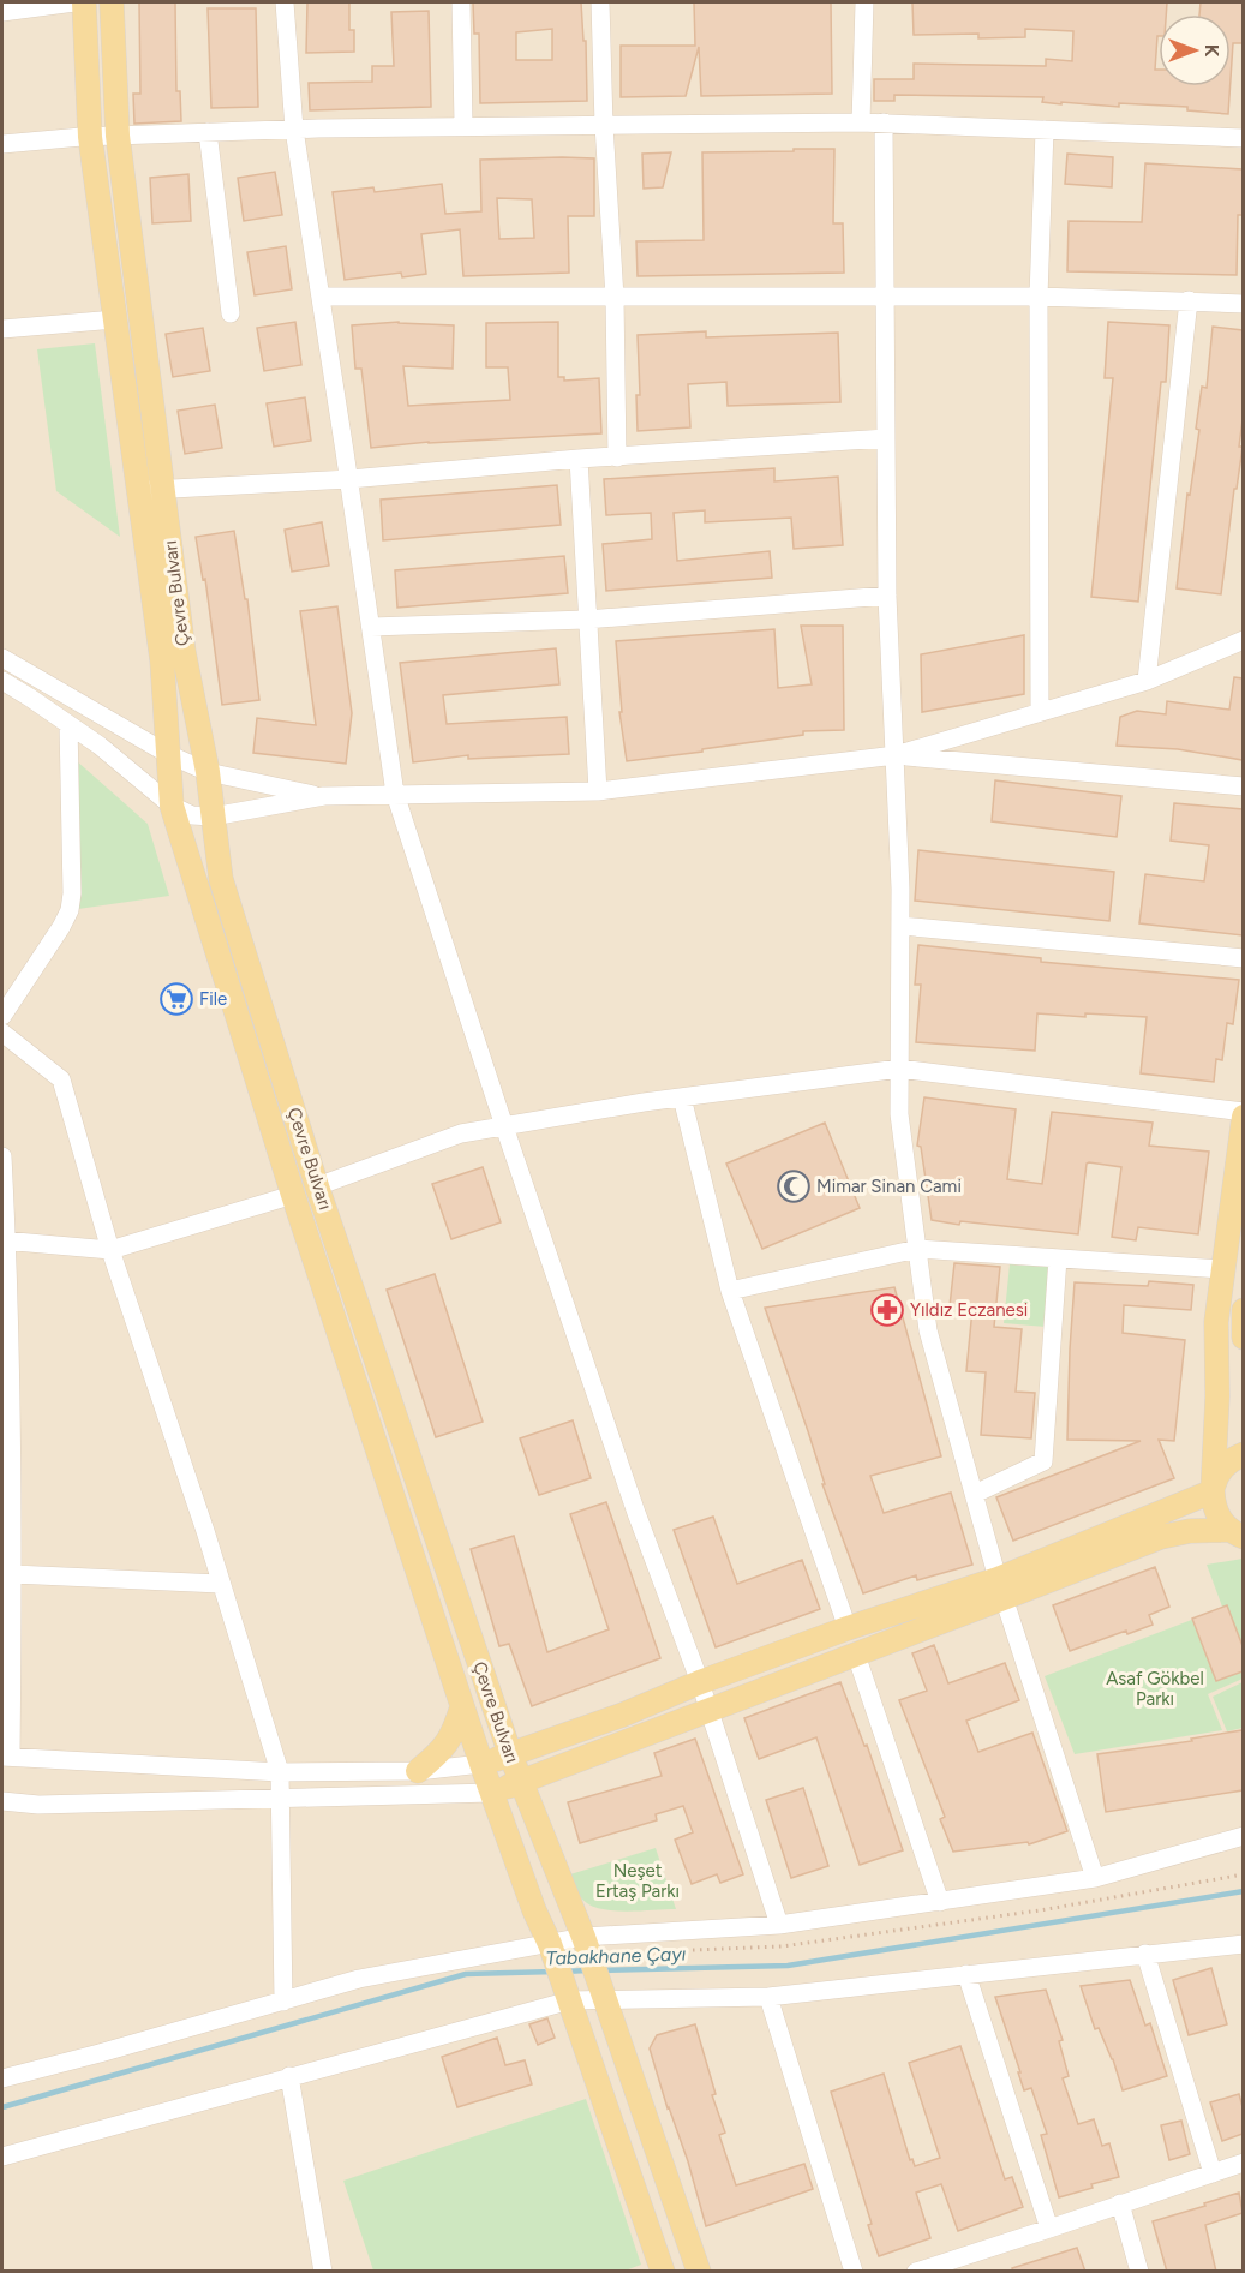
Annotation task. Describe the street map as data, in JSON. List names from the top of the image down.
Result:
{
  "streets": {
    "main road": ["Çevre Bulvarı"]
  },
  "water": ["Tabakhane Çayı"],
  "parks": ["Asaf Gökbel Parkı", "Neşet Ertaş Parkı"],
  "places": {
    "supermarket": ["File"],
    "mosque": ["Mimar Sinan Cami"],
    "pharmacy": ["Yıldız Eczanesi"]
  },
  "north": "right"
}
